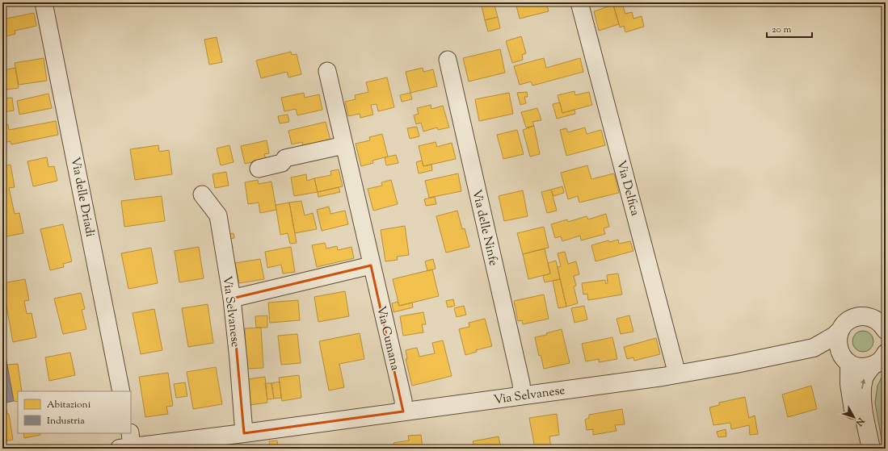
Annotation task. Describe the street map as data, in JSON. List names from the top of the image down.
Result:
{
  "streets": {
    "street": [
      "Via Delfica",
      "Via delle Driadi",
      "Via delle Ninfe",
      "Via Selvanese",
      "Via Cumana"
    ]
  },
  "crossings": [
    ["Via Delfica", "Via Selvanese"],
    ["Via delle Ninfe", "Via Selvanese"],
    ["Via Selvanese", "Via Cumana"]
  ],
  "legend": ["Abitazioni", "Industria"],
  "scale_bar": "20 m",
  "north": "bottom right"
}
